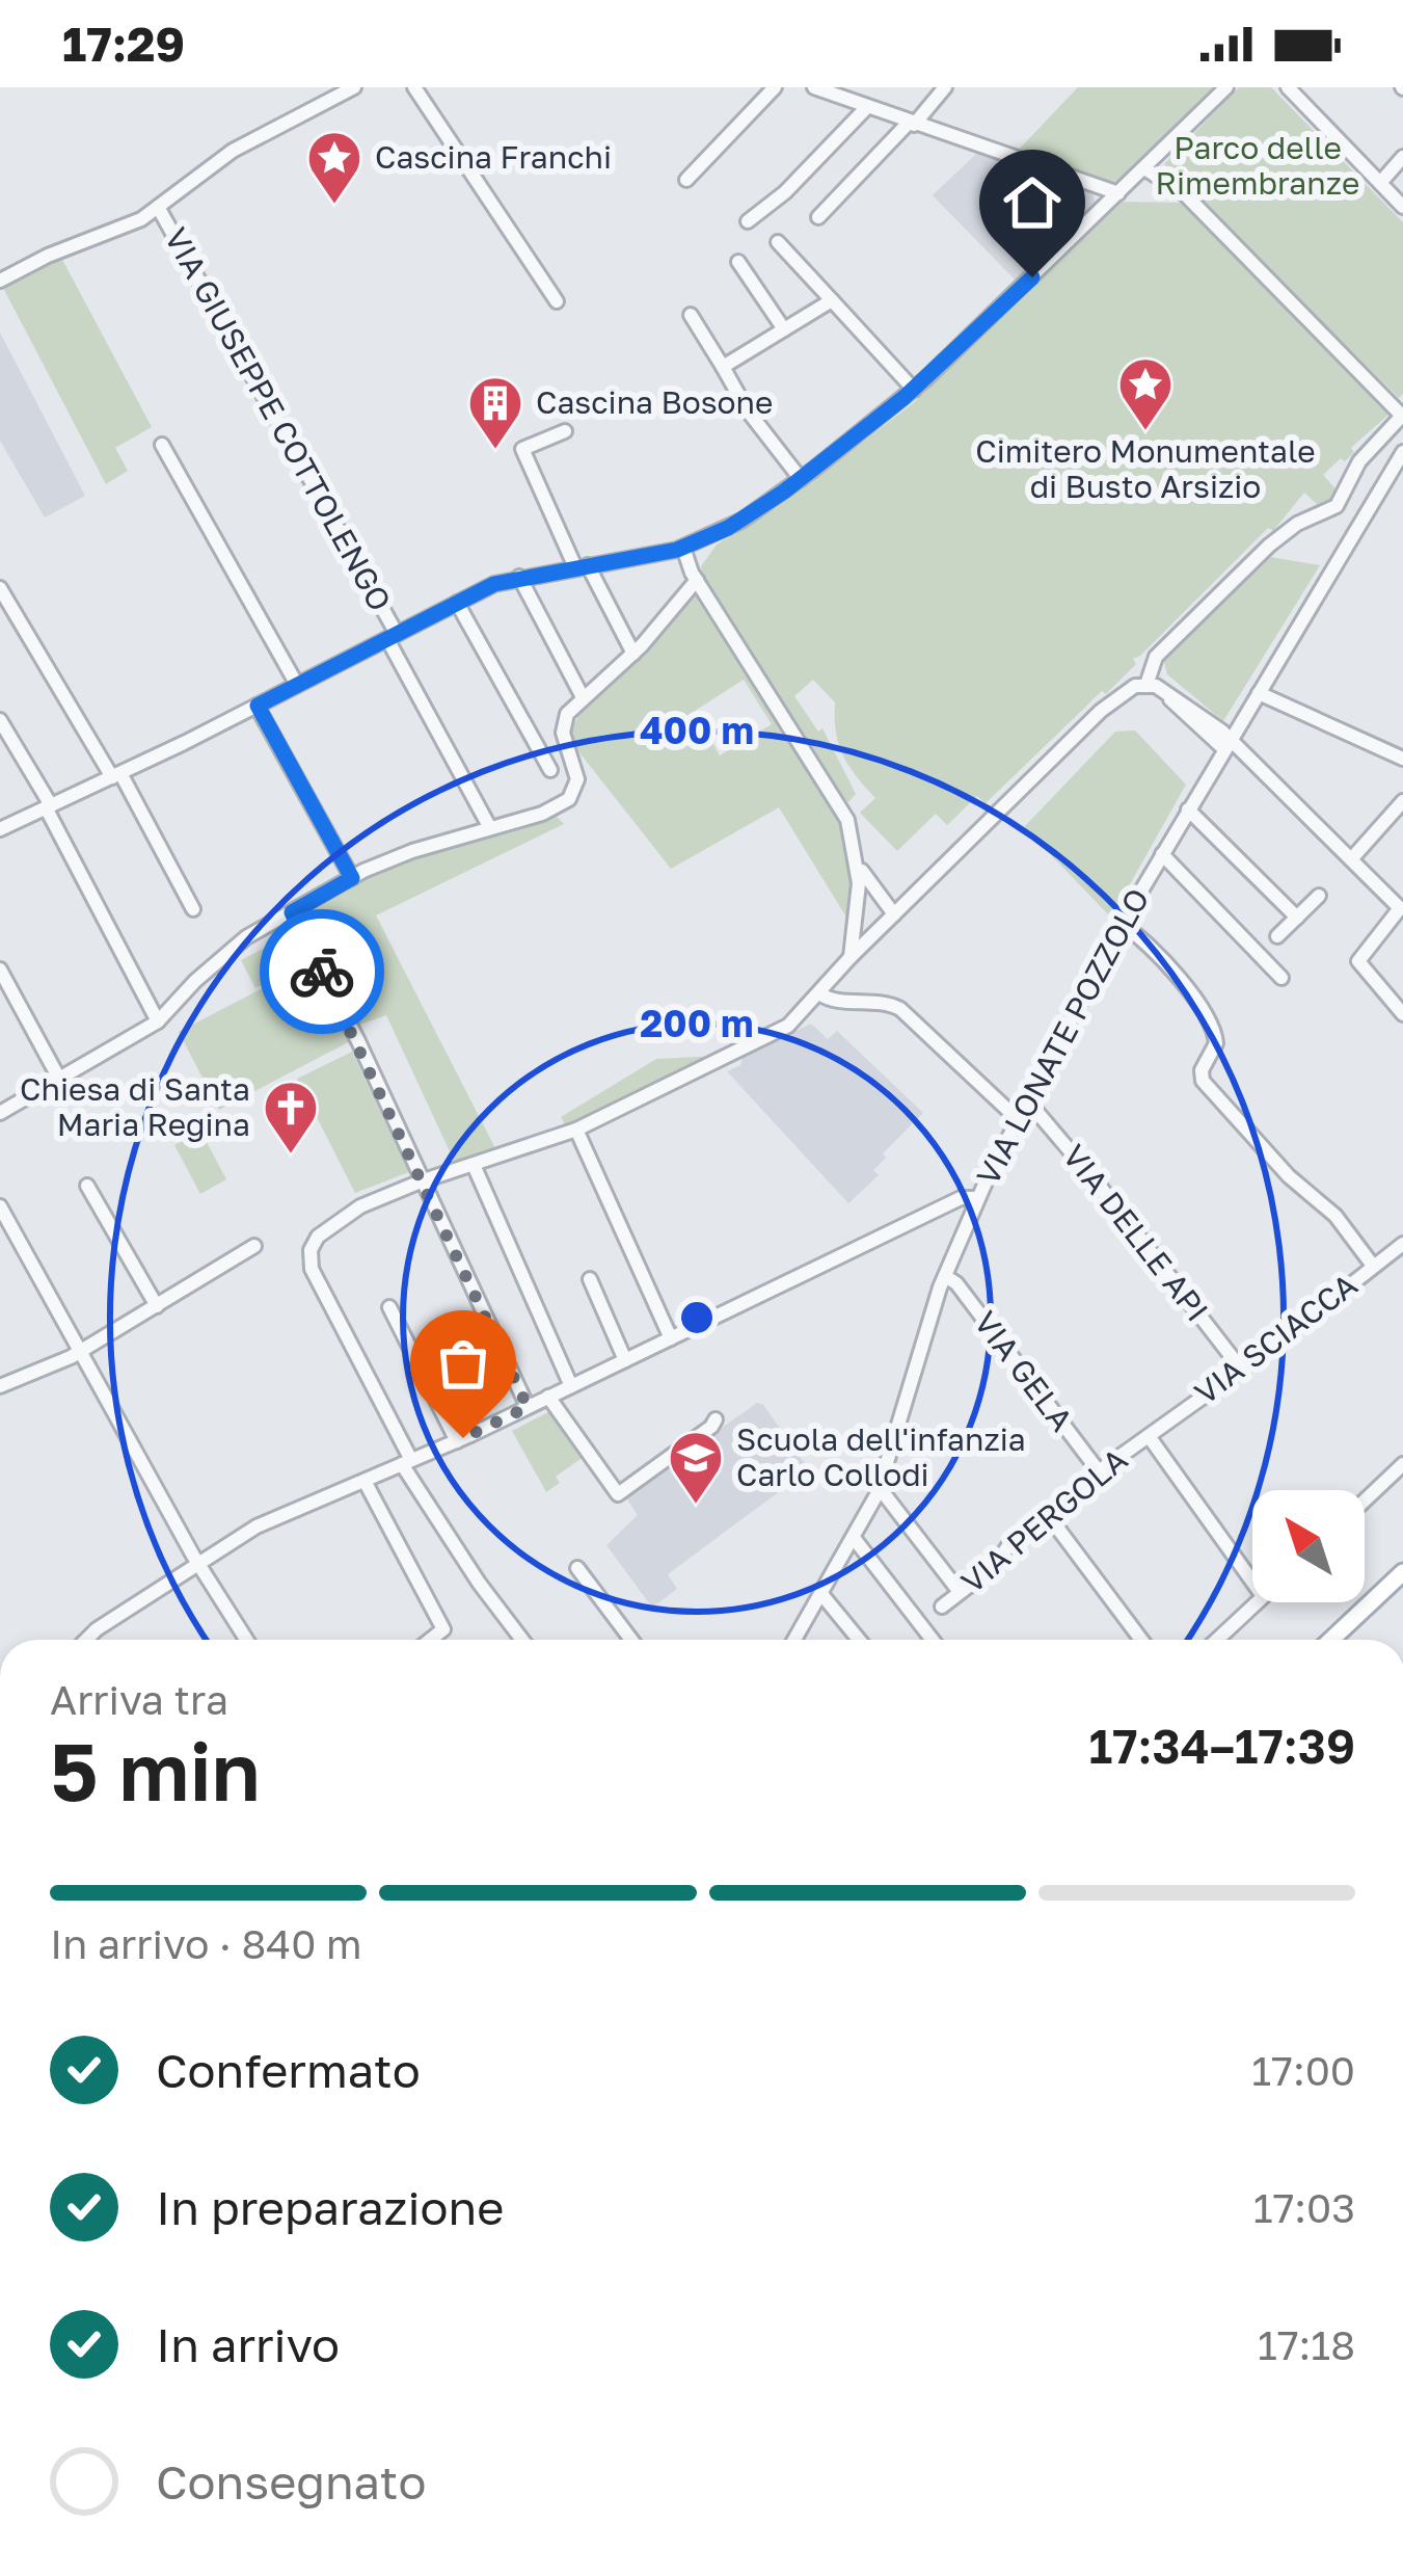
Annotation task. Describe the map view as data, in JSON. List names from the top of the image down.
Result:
{
  "streets": {
    "street": [
      "VIA GIUSEPPE COTTOLENGO",
      "VIA LONATE POZZOLO",
      "VIA DELLE API",
      "VIA SCIACCA",
      "VIA GELA",
      "VIA PERGOLA"
    ]
  },
  "crossings": [
    ["VIA LONATE POZZOLO", "VIA DELLE API"],
    ["VIA LONATE POZZOLO", "VIA GELA"],
    ["VIA DELLE API", "VIA SCIACCA"],
    ["VIA SCIACCA", "VIA PERGOLA"],
    ["VIA GELA", "VIA PERGOLA"]
  ],
  "parks": ["Parco delle Rimembranze"],
  "places": {
    "place": ["Cascina Franchi", "Cimitero Monumentale di Busto Arsizio"],
    "building": ["Cascina Bosone"],
    "church": ["Chiesa di Santa Maria Regina"],
    "school or university": ["Scuola dell'infanzia Carlo Collodi"]
  },
  "north": "top left",
  "page": {
    "status": "17:29",
    "heading": ["5 min", "Arriva tra", "17:34–17:39"],
    "bar": "In arrivo · 840 m",
    "list": [
      ["Confermato", "17:00"],
      ["In preparazione", "17:03"],
      ["In arrivo", "17:18"],
      "Consegnato"
    ]
  },
  "rings": ["400 m", "200 m"]
}
